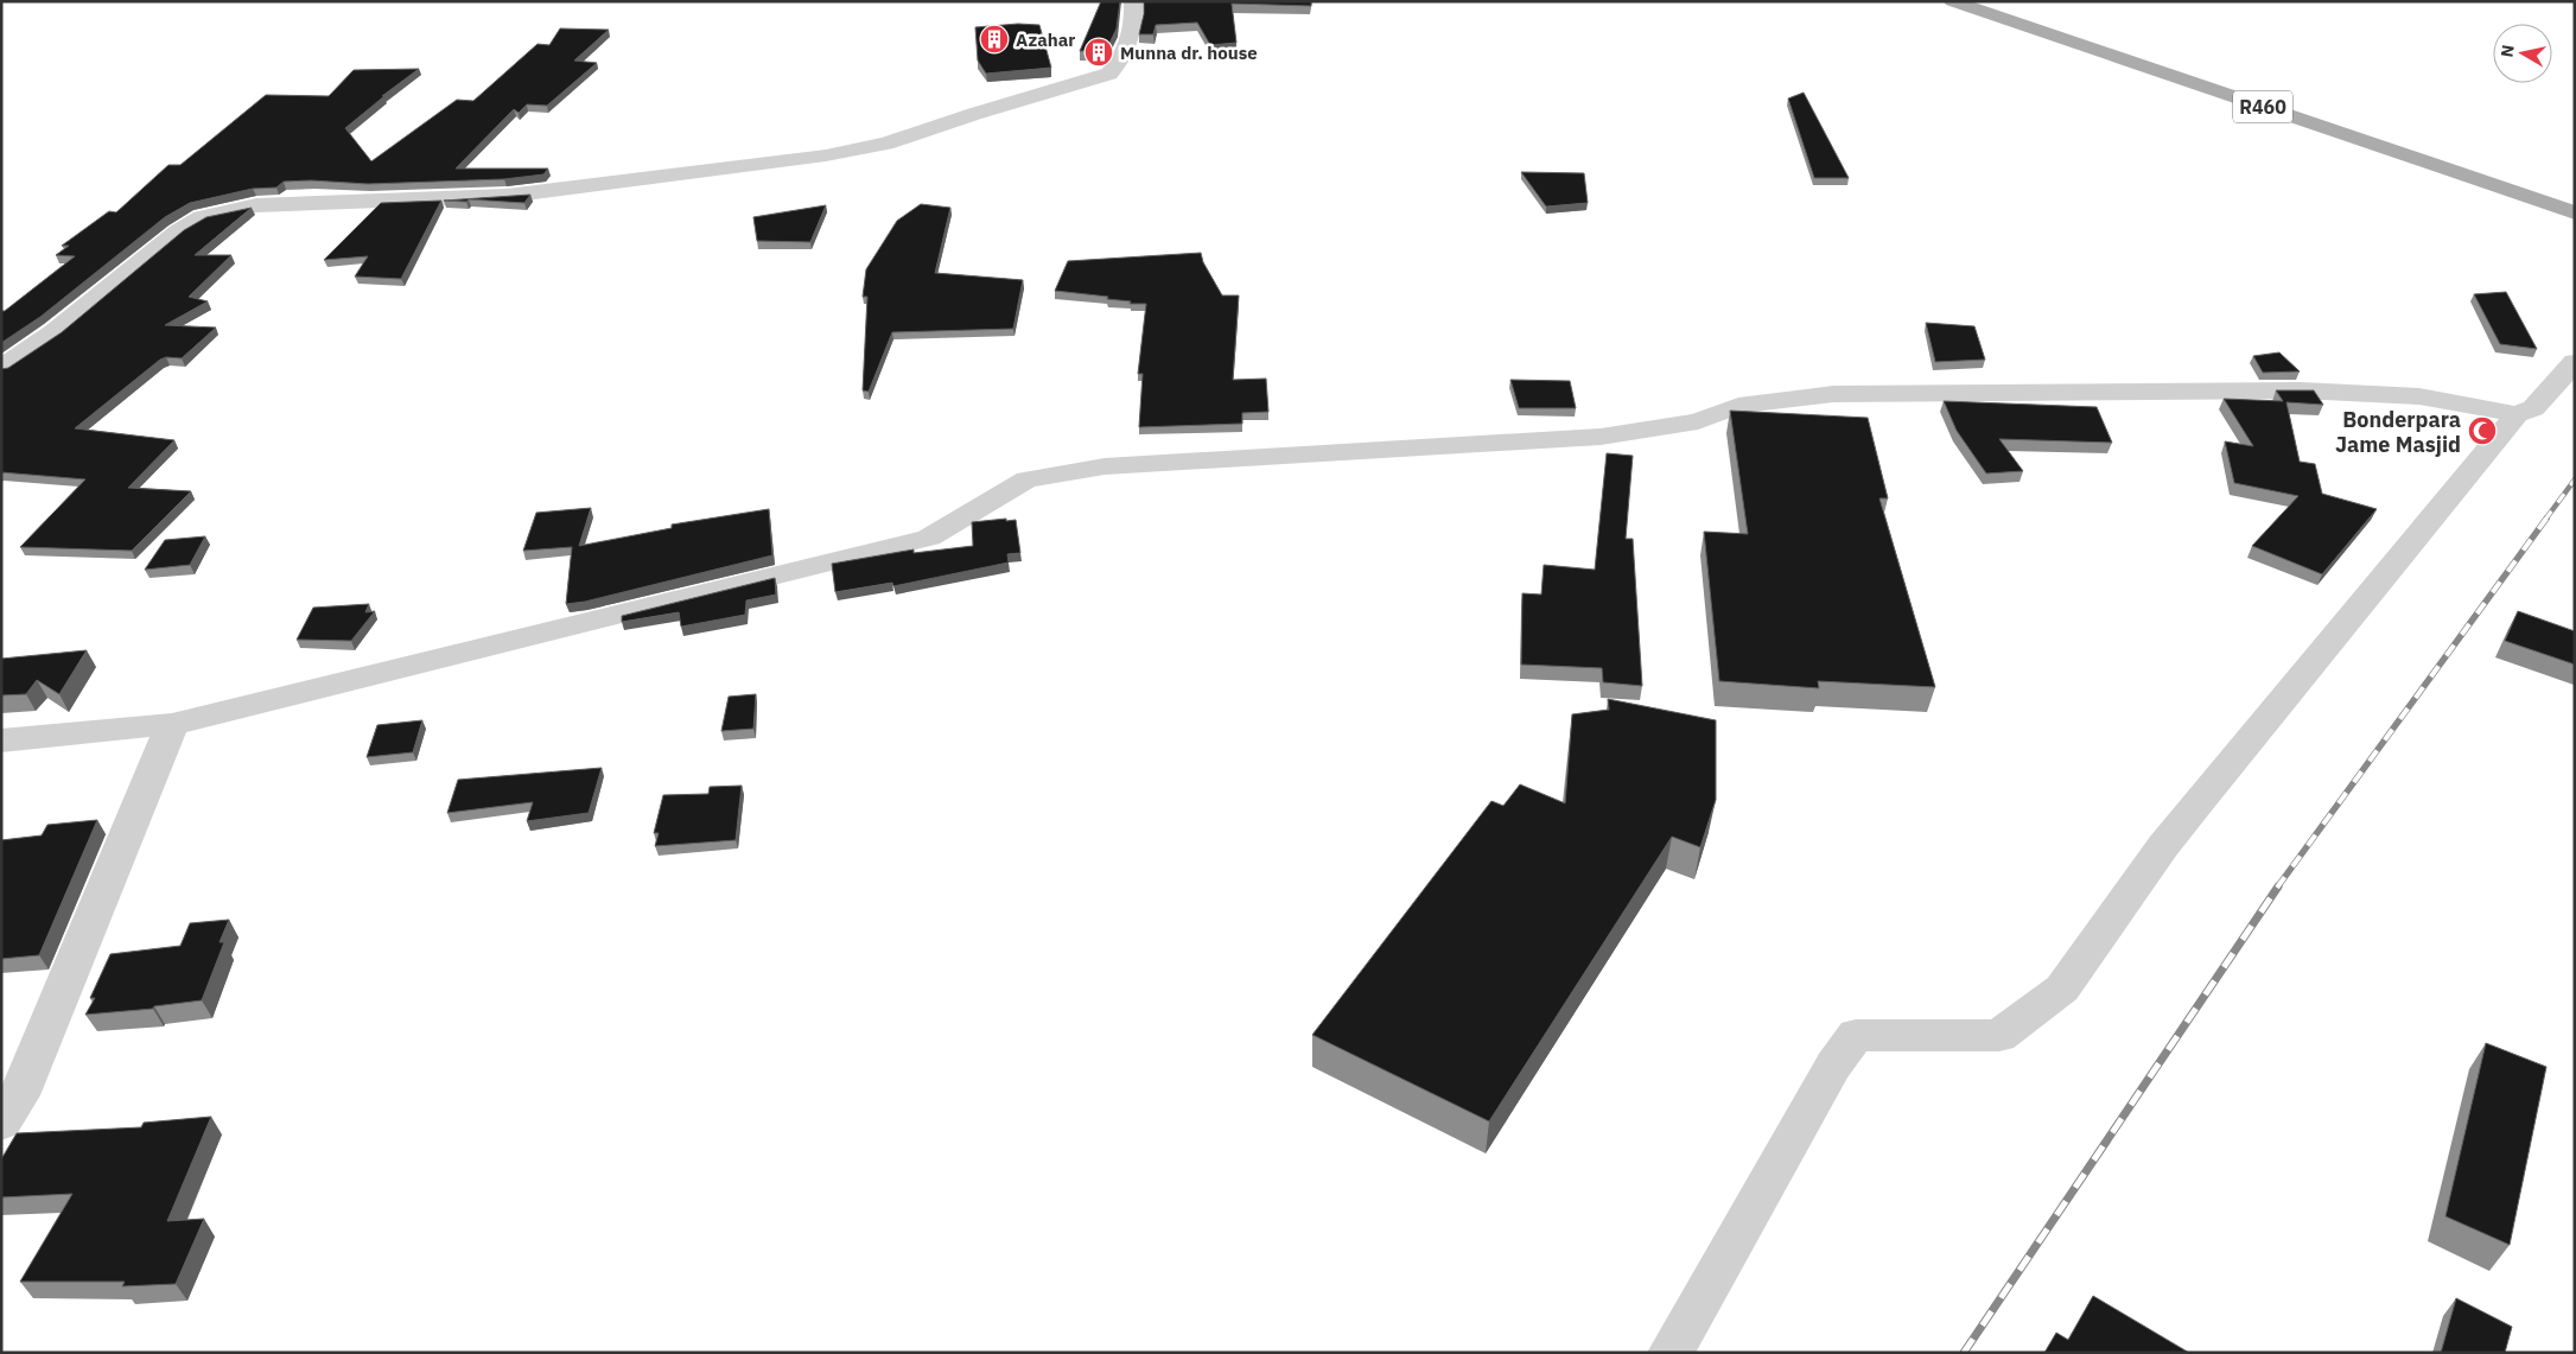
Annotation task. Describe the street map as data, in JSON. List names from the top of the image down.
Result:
{
  "streets": {
    "main road": ["R460"]
  },
  "places": {
    "building": ["Azahar", "Munna dr. house"],
    "mosque": ["Bonderpara Jame Masjid"]
  },
  "north": "left"
}
